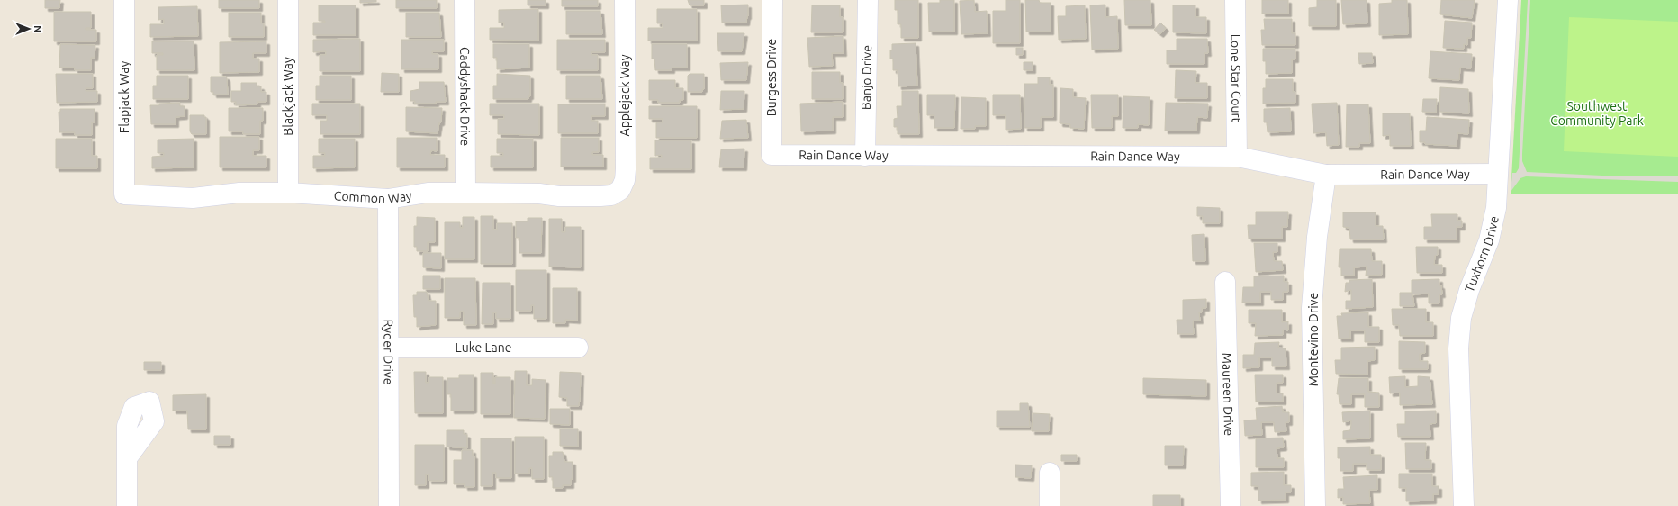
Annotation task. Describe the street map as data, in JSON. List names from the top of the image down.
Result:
{
  "streets": {
    "street": [
      "Burgess Drive",
      "Banjo Drive",
      "Lone Star Court",
      "Applejack Way",
      "Blackjack Way",
      "Caddyshack Drive",
      "Flapjack Way",
      "Rain Dance Way",
      "Common Way",
      "Tuxhorn Drive",
      "Montevino Drive",
      "Luke Lane",
      "Ryder Drive",
      "Maureen Drive"
    ]
  },
  "crossings": [
    ["Burgess Drive", "Rain Dance Way"],
    ["Banjo Drive", "Rain Dance Way"],
    ["Lone Star Court", "Rain Dance Way"],
    ["Applejack Way", "Common Way"],
    ["Blackjack Way", "Common Way"],
    ["Caddyshack Drive", "Common Way"],
    ["Flapjack Way", "Common Way"],
    ["Rain Dance Way", "Tuxhorn Drive"],
    ["Rain Dance Way", "Montevino Drive"],
    ["Common Way", "Ryder Drive"],
    ["Luke Lane", "Ryder Drive"]
  ],
  "parks": ["Southwest Community Park"],
  "north": "right"
}
